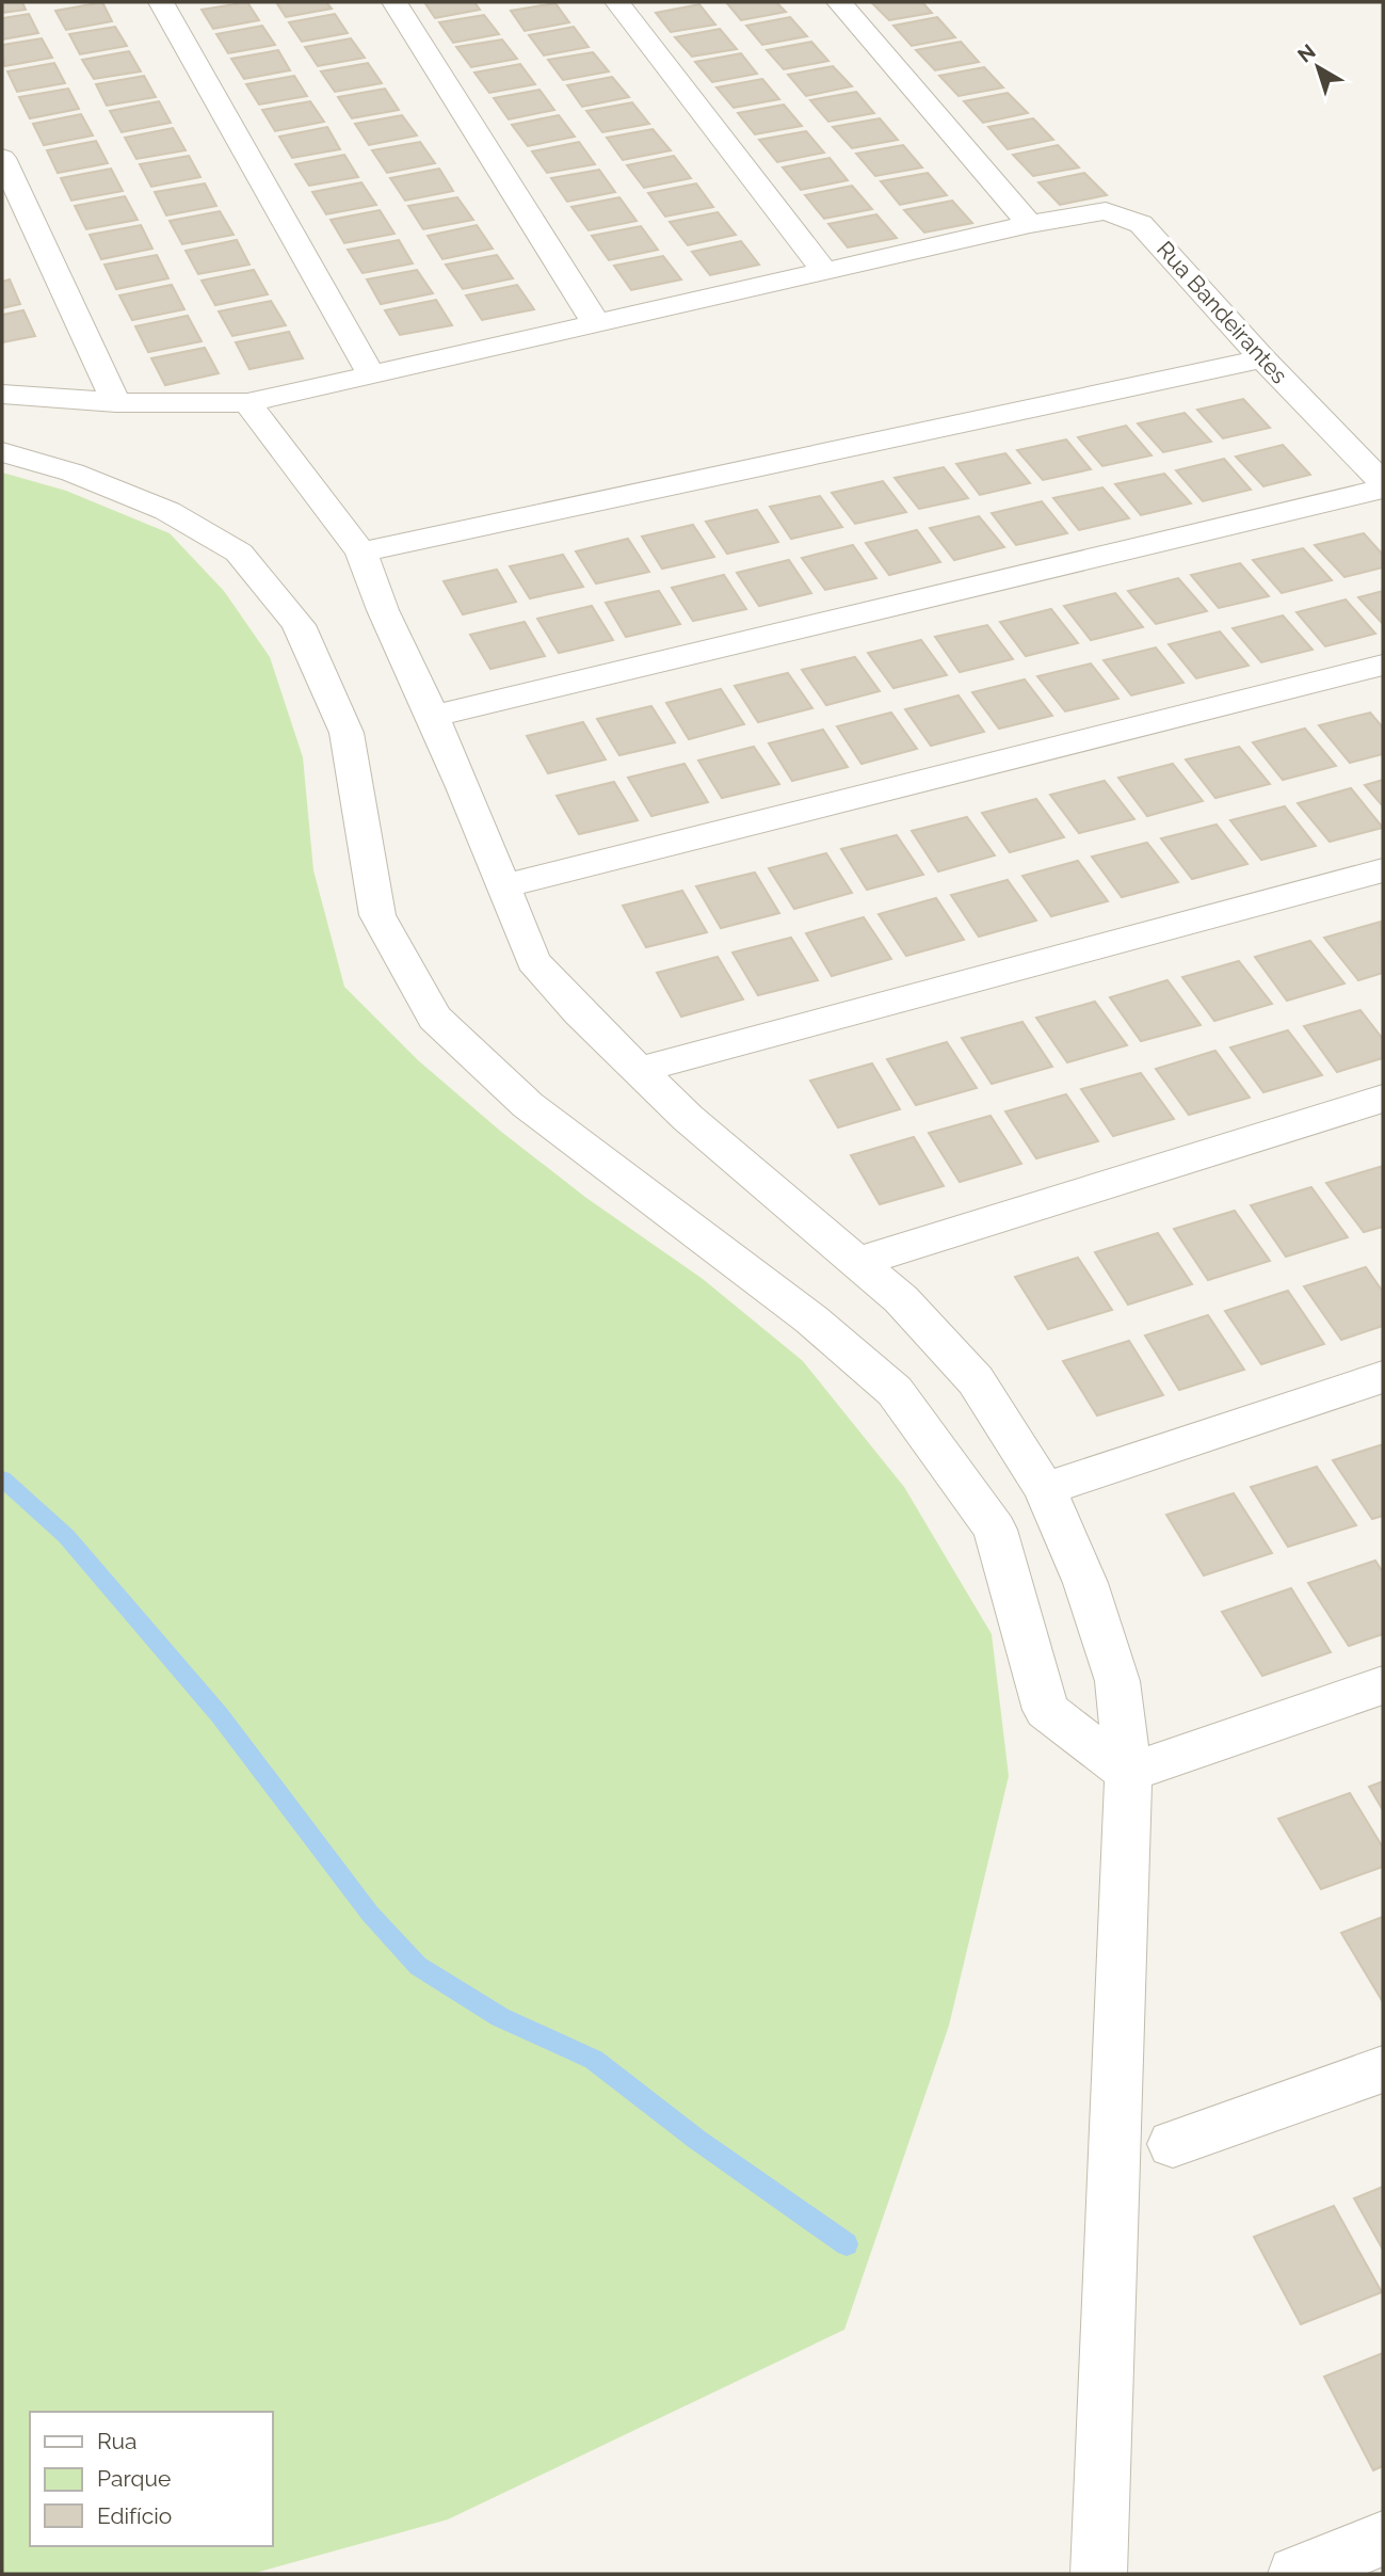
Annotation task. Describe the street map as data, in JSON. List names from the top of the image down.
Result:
{
  "streets": {
    "street": ["Rua Bandeirantes"]
  },
  "legend": ["Rua", "Parque", "Edifício"],
  "north": "top left"
}
